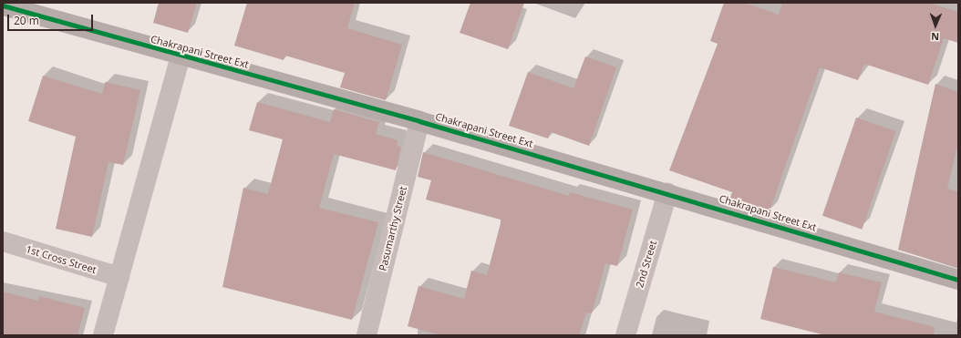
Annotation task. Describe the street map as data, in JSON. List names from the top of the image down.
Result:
{
  "streets": {
    "street": [
      "Chakrapani Street Ext",
      "Pasumarthy Street",
      "1st Cross Street",
      "2nd Street"
    ]
  },
  "crossings": [
    ["Chakrapani Street Ext", "Pasumarthy Street"],
    ["Chakrapani Street Ext", "2nd Street"]
  ],
  "scale_bar": "20 m",
  "north": "bottom"
}
